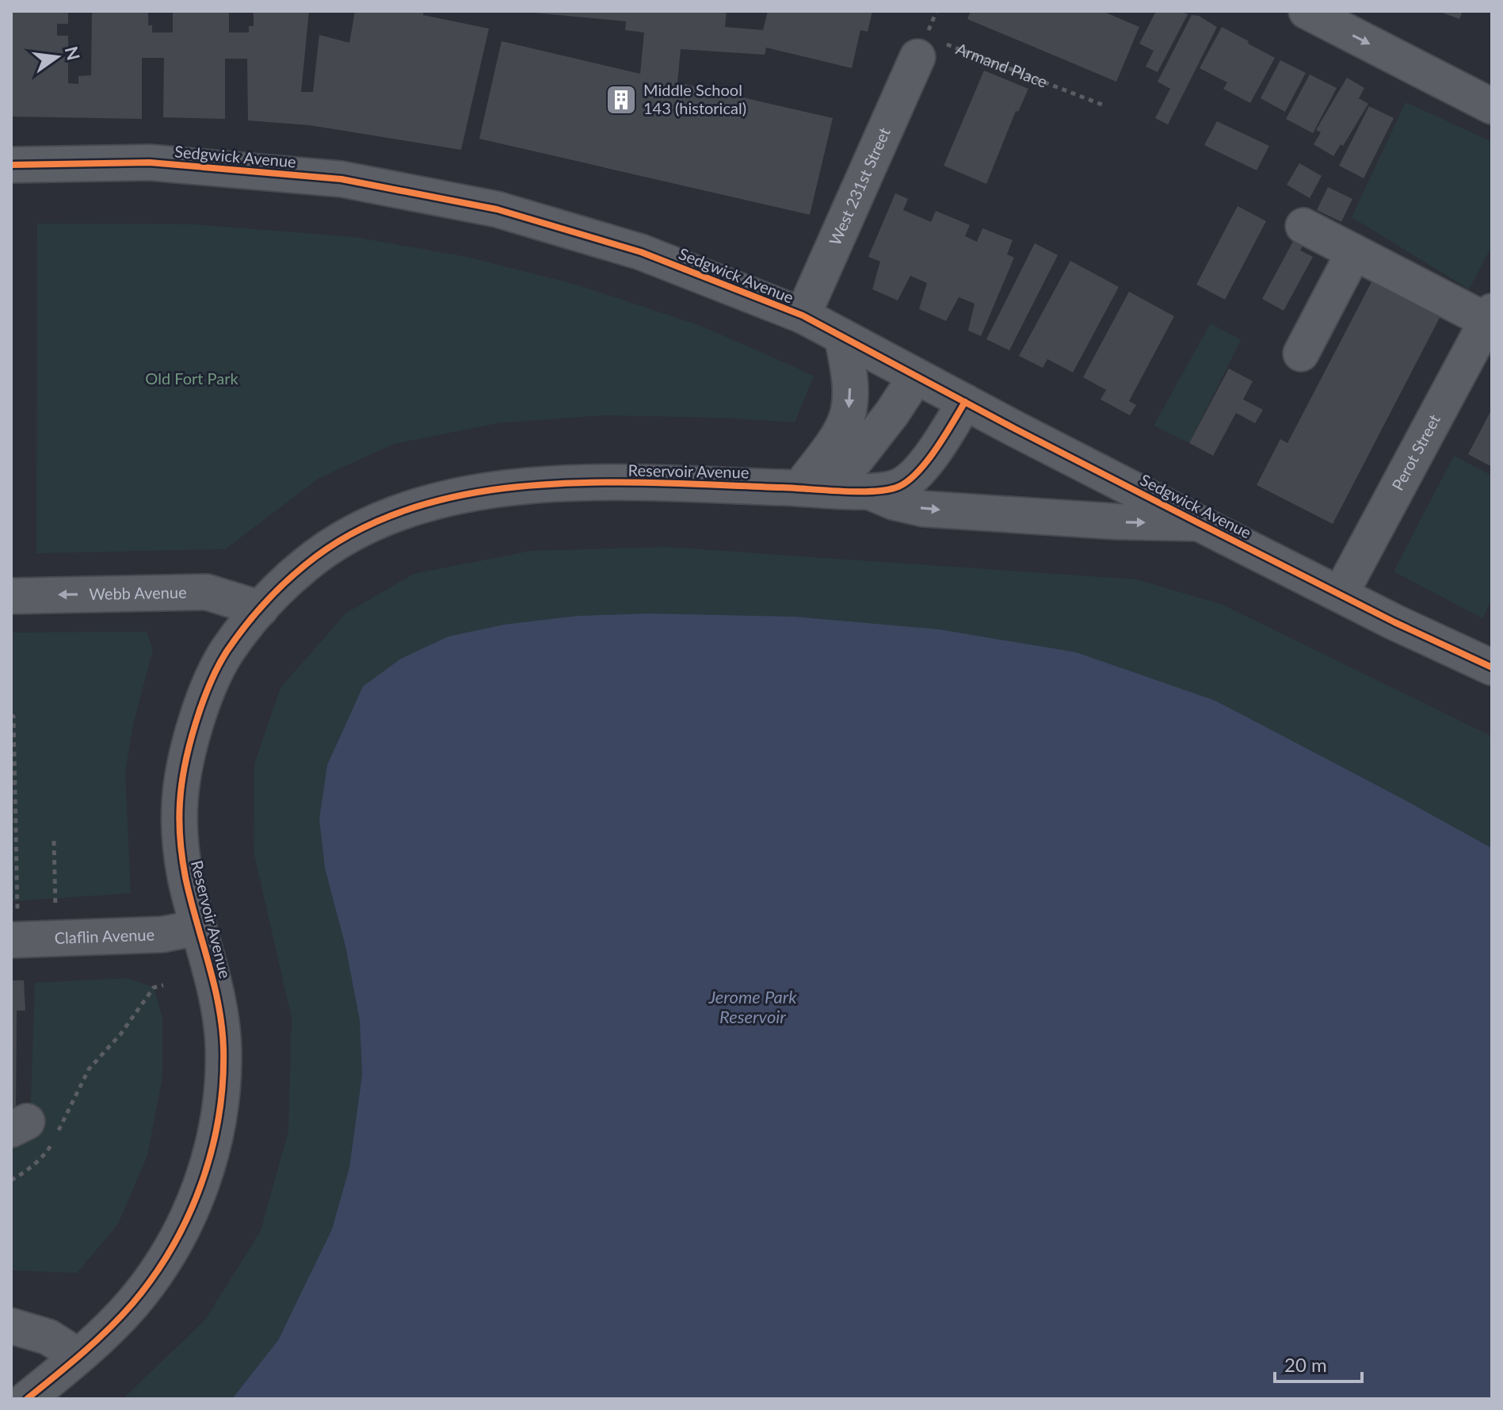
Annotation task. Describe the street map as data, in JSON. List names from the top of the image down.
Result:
{
  "streets": {
    "street": [
      "Sedgwick Avenue",
      "West 231st Street",
      "Perot Street",
      "Reservoir Avenue",
      "Webb Avenue",
      "Claflin Avenue"
    ],
    "path": ["Armand Place"]
  },
  "crossings": [
    ["Armand Place", "West 231st Street"],
    ["Sedgwick Avenue", "West 231st Street"],
    ["Sedgwick Avenue", "Perot Street"],
    ["Sedgwick Avenue", "Reservoir Avenue"],
    ["Reservoir Avenue", "Webb Avenue"],
    ["Reservoir Avenue", "Claflin Avenue"]
  ],
  "one_way": ["Webb Avenue"],
  "water": ["Jerome Park Reservoir"],
  "parks": ["Old Fort Park"],
  "places": {
    "building": ["Middle School 143 (historical)"]
  },
  "scale_bar": "20 m",
  "north": "right"
}
